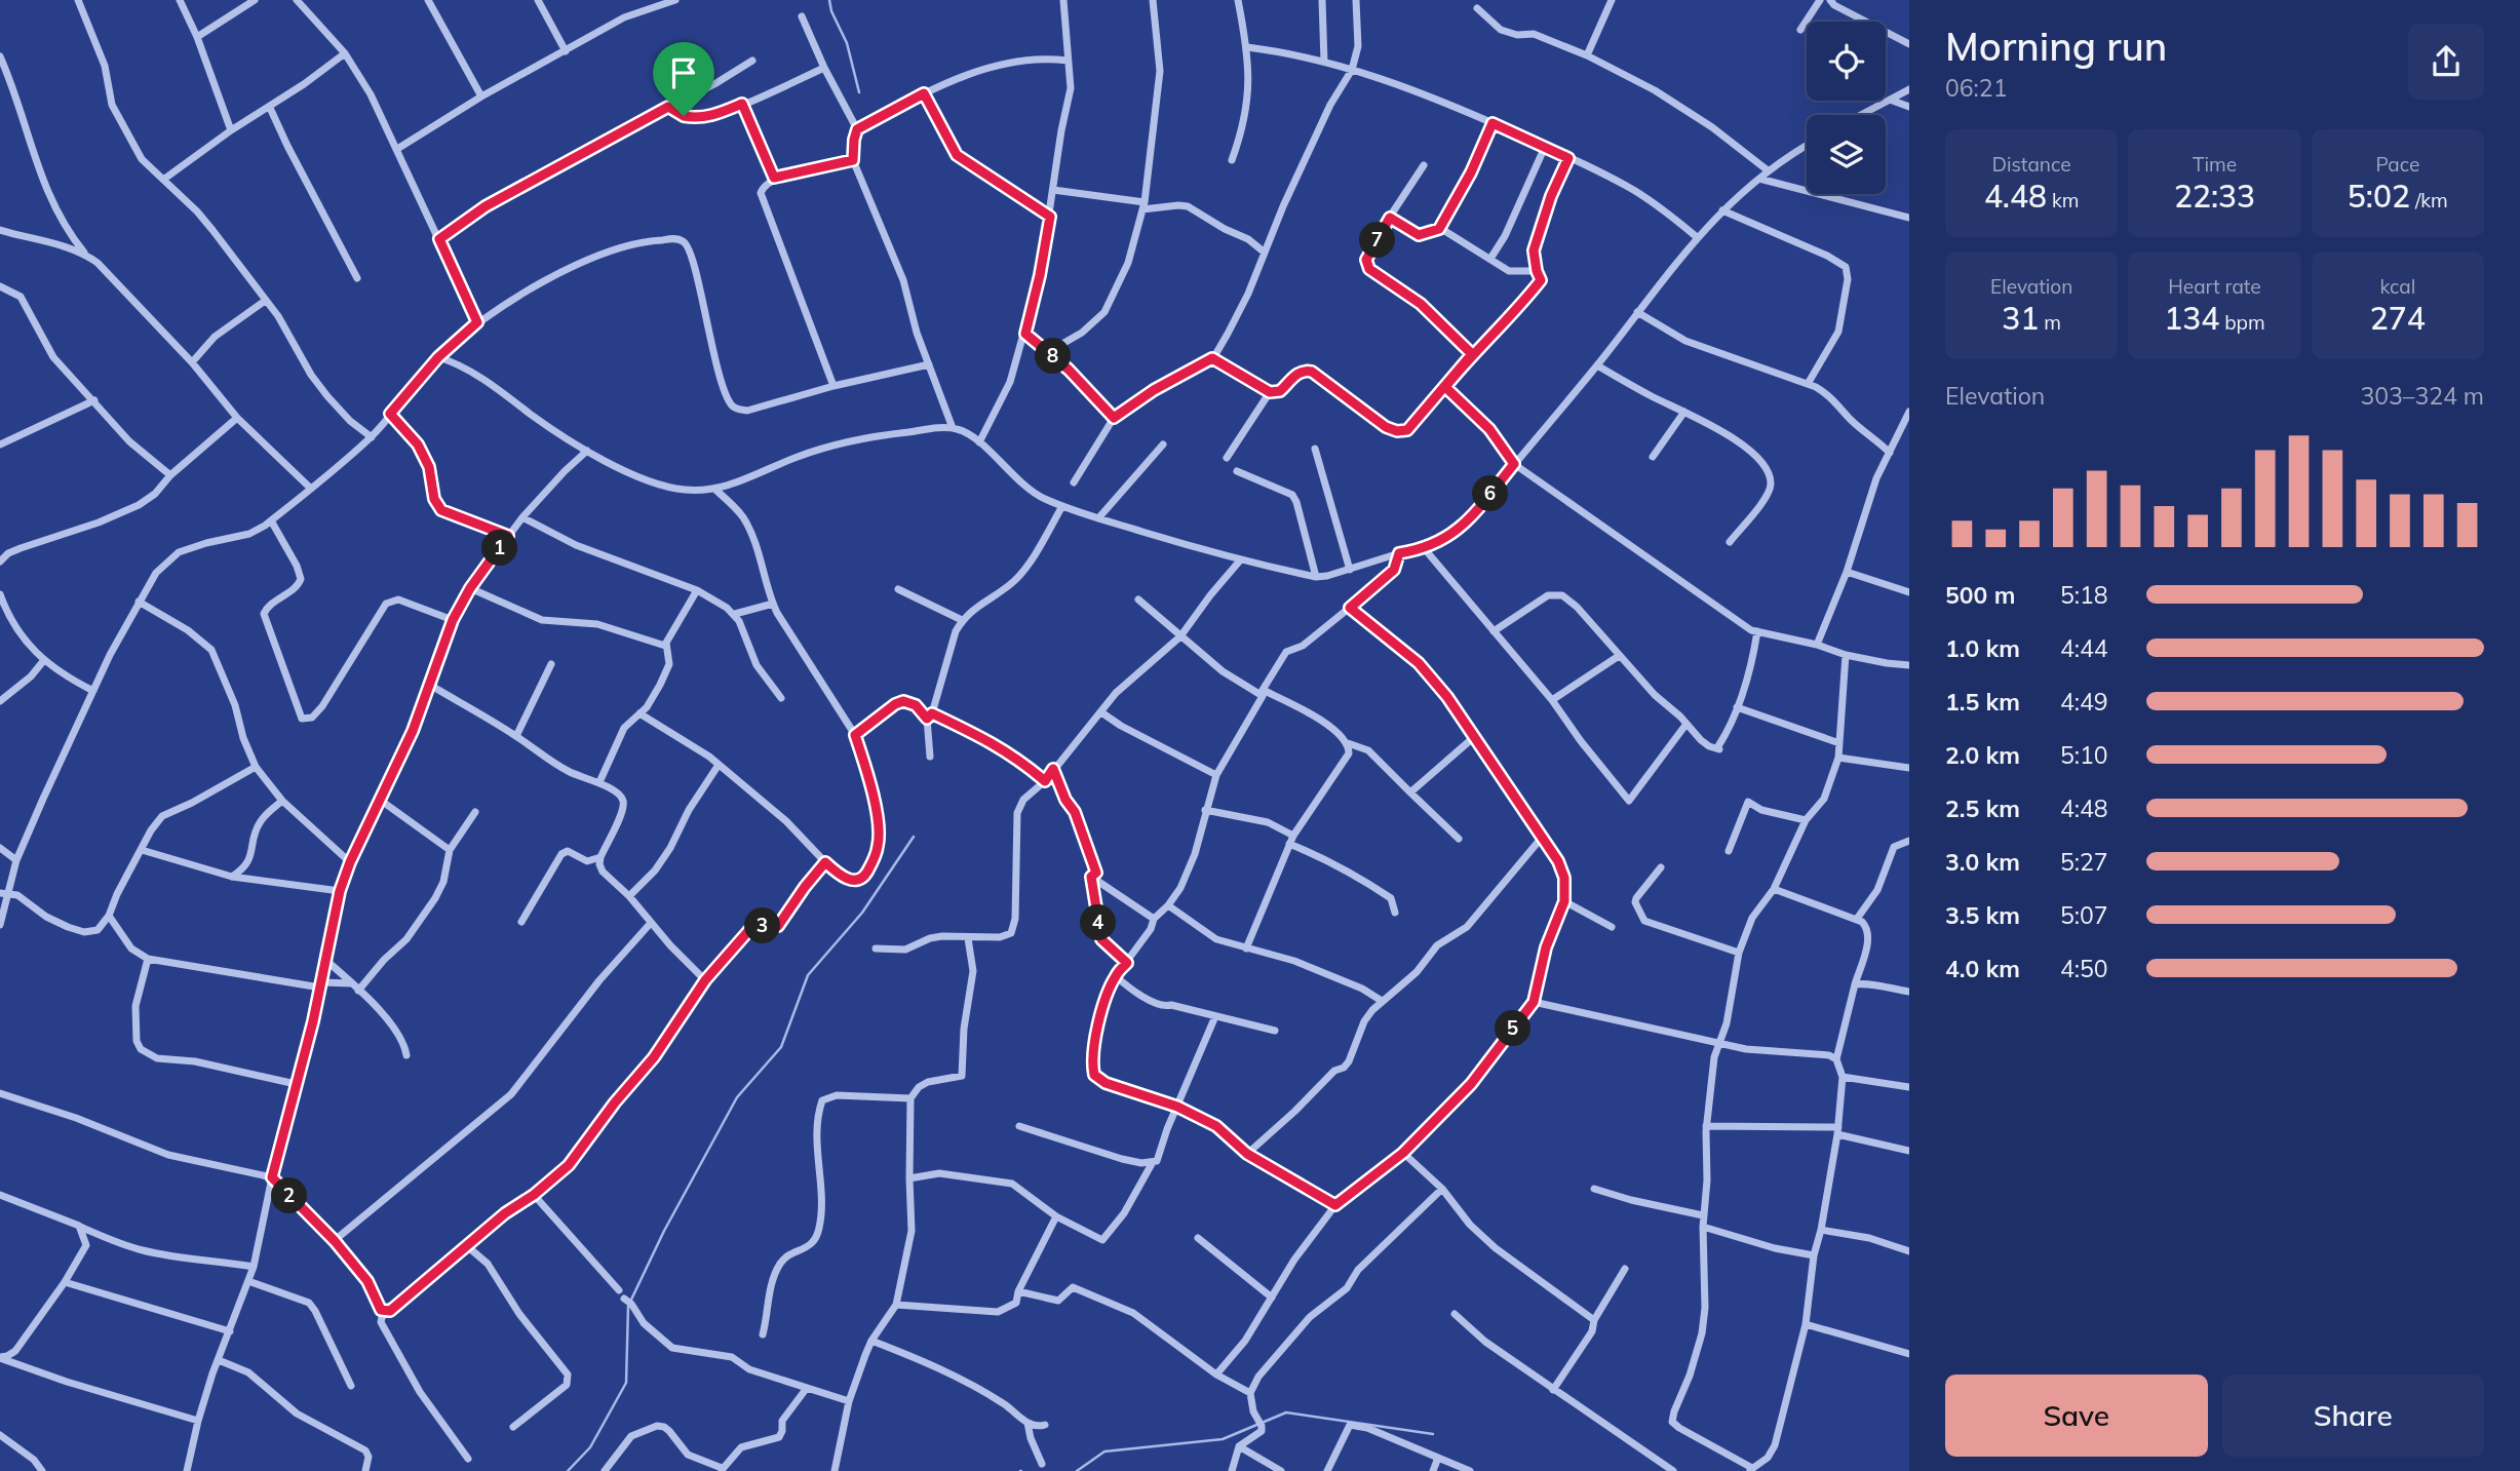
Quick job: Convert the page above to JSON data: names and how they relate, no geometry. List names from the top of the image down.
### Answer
{
  "page": {
    "heading": ["Morning run", "06:21"],
    "stats": [
      ["Distance", "4.48 km"],
      ["Time", "22:33"],
      ["Pace", "5:02 /km"],
      ["Elevation", "31 m"],
      ["Heart rate", "134 bpm"],
      ["kcal", "274"]
    ],
    "pins": [
      "7",
      "8",
      "6",
      "1",
      "4",
      "3",
      "5",
      "2"
    ],
    "chart": ["Elevation", "303–324 m"],
    "list": [
      {
        "name": "500 m",
        "note": "5:18"
      },
      {
        "name": "1.0 km",
        "note": "4:44"
      },
      {
        "name": "1.5 km",
        "note": "4:49"
      },
      {
        "name": "2.0 km",
        "note": "5:10"
      },
      {
        "name": "2.5 km",
        "note": "4:48"
      },
      {
        "name": "3.0 km",
        "note": "5:27"
      },
      {
        "name": "3.5 km",
        "note": "5:07"
      },
      {
        "name": "4.0 km",
        "note": "4:50"
      }
    ],
    "buttons": ["Save", "Share"]
  }
}
